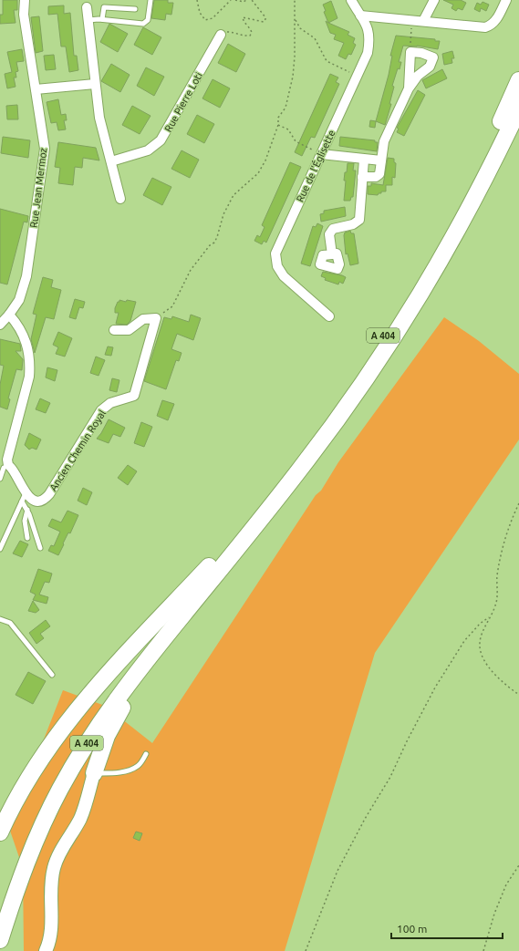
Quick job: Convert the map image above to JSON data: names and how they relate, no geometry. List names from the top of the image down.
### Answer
{
  "streets": {
    "highway": ["A 404"],
    "street": [
      "Rue Pierre Loti",
      "Rue de l'Églisette",
      "Rue Jean Mermoz",
      "Ancien Chemin Royal"
    ]
  },
  "scale_bar": "100 m"
}
